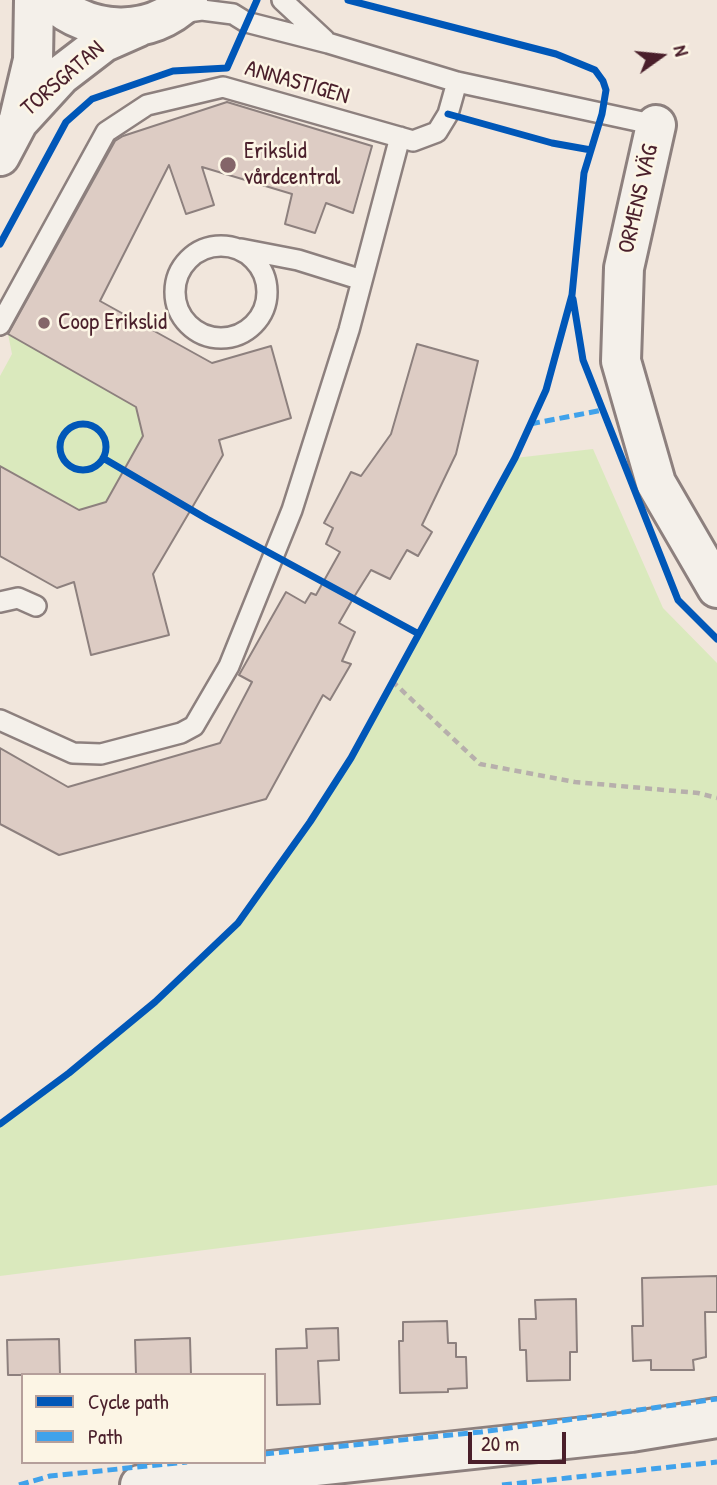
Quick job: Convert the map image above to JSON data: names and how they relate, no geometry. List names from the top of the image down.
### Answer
{
  "streets": {
    "street": ["TORSGATAN", "ORMENS VÄG"],
    "lane": ["ANNASTIGEN"]
  },
  "crossings": [
    ["TORSGATAN", "ORMENS VÄG"],
    ["ANNASTIGEN", "ORMENS VÄG"]
  ],
  "places": ["Erikslid vårdcentral", "Coop Erikslid"],
  "legend": ["Cycle path", "Path"],
  "scale_bar": "20 m",
  "north": "right"
}
